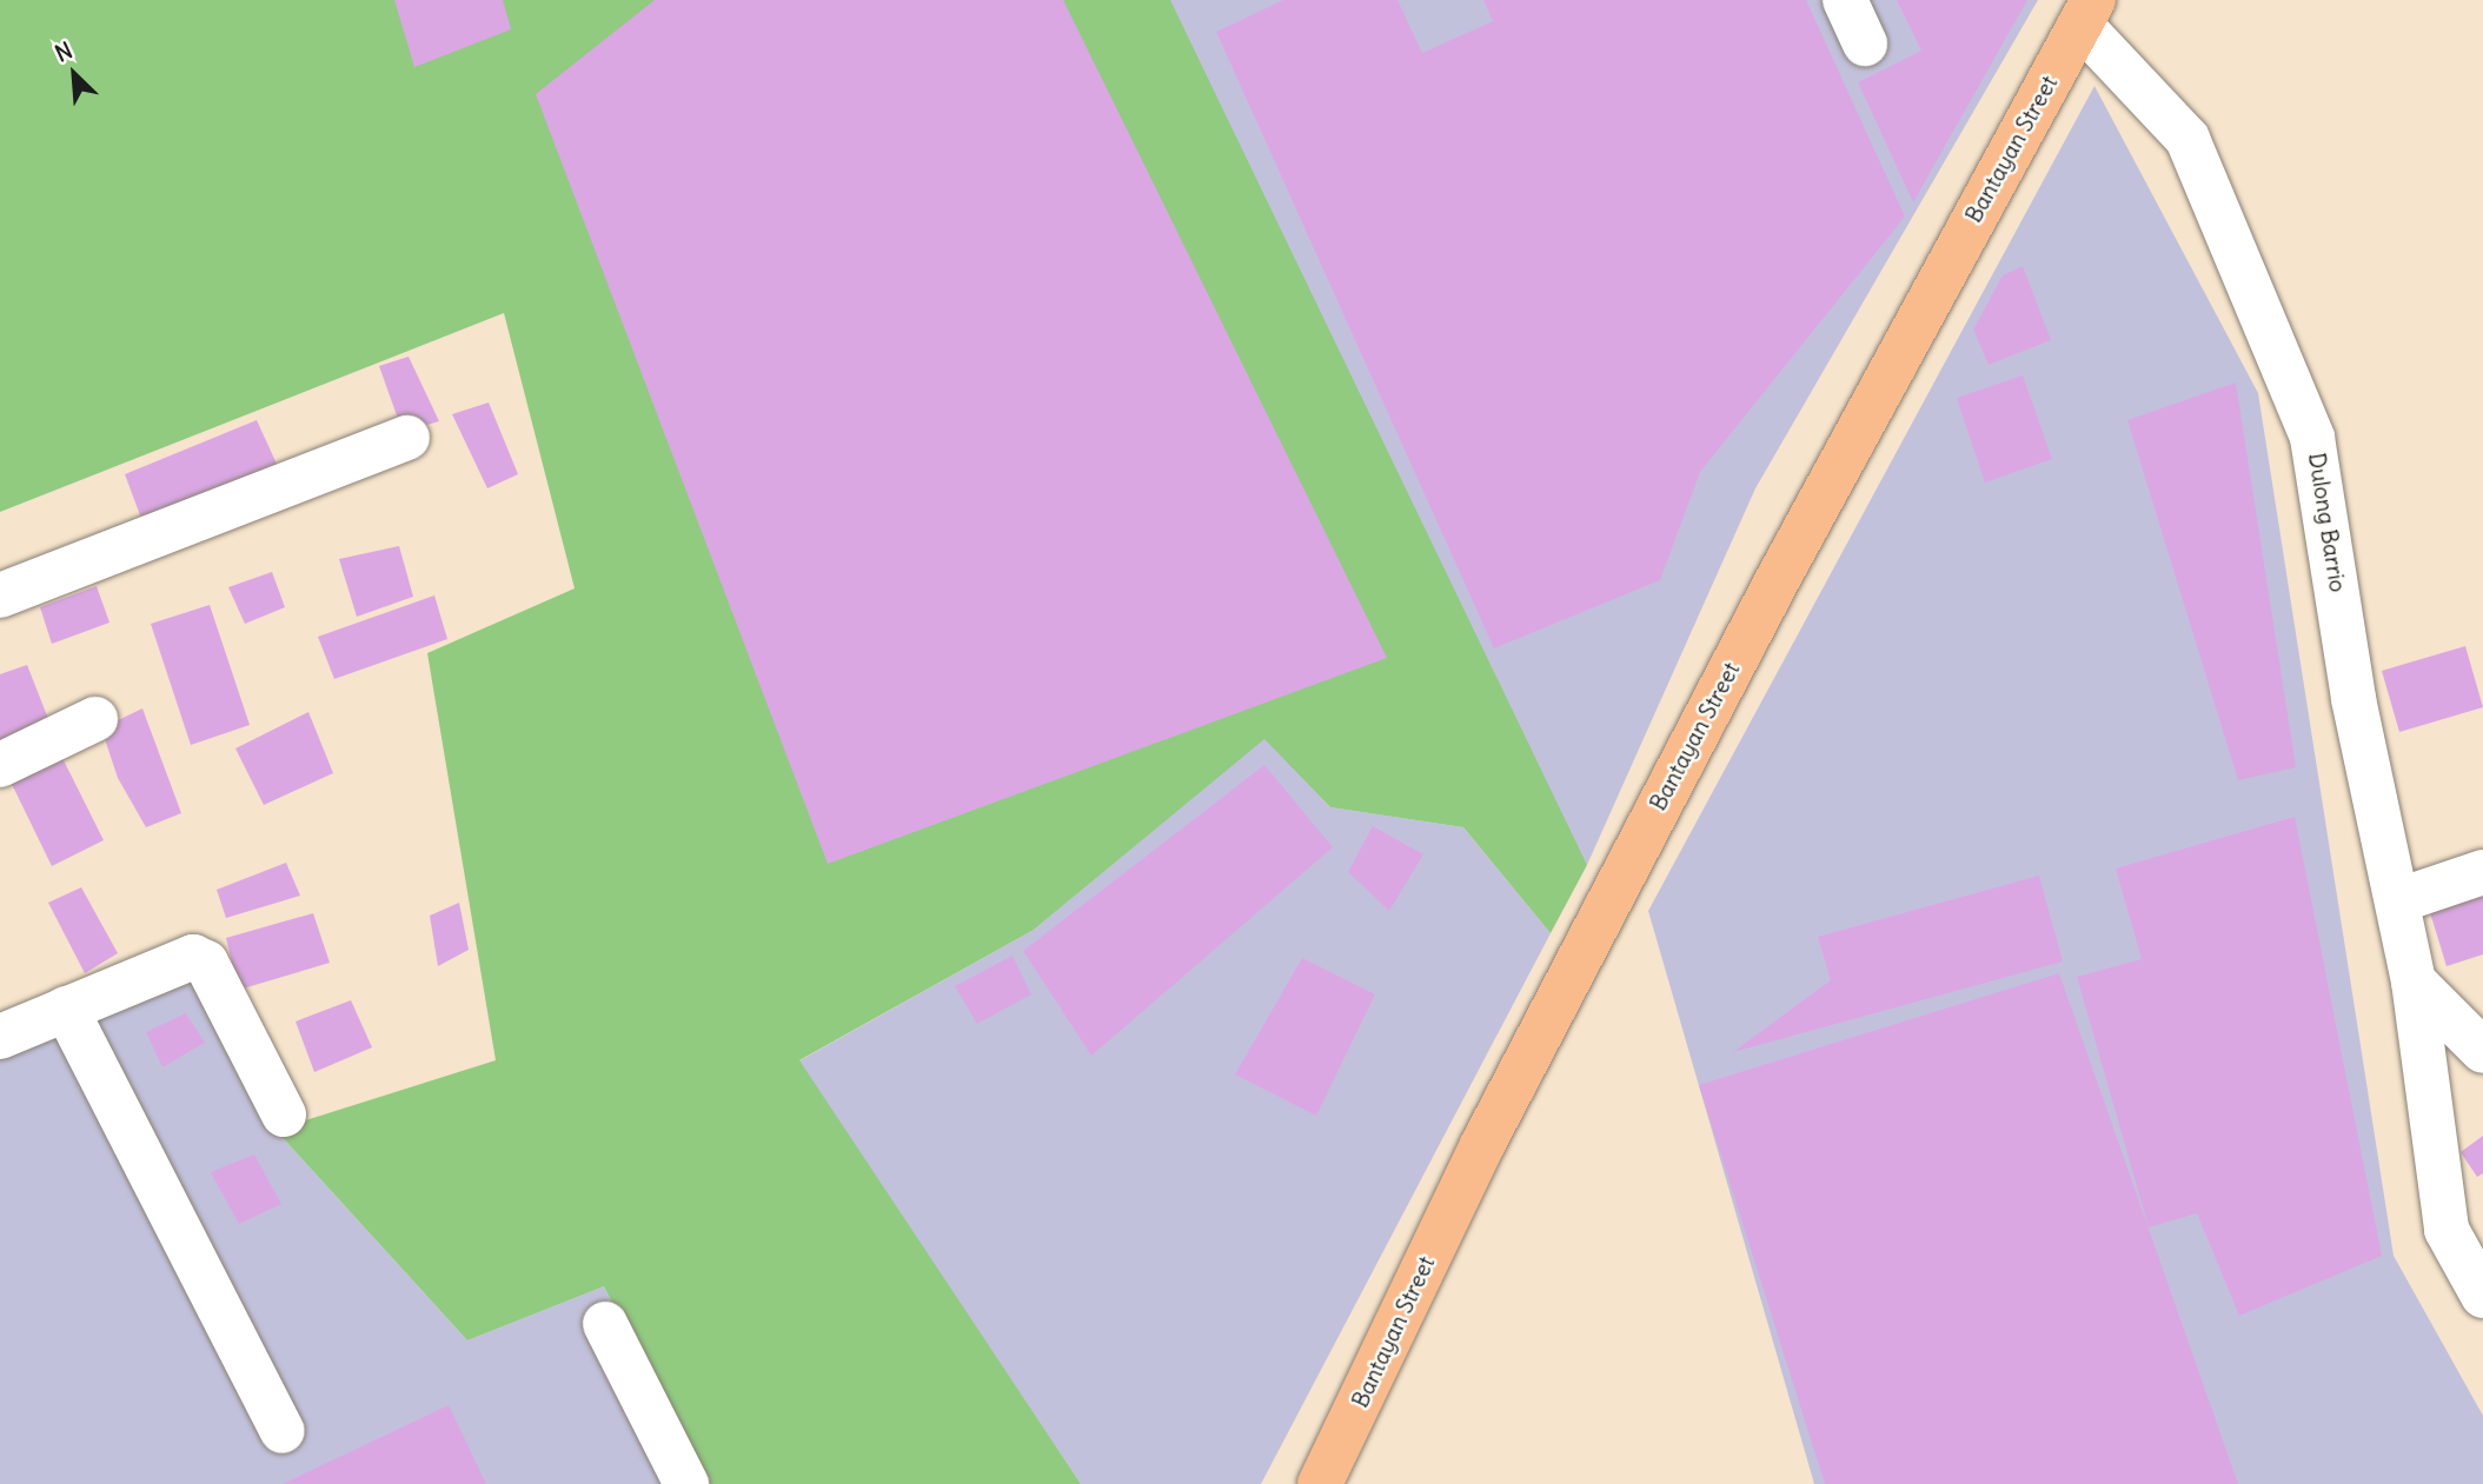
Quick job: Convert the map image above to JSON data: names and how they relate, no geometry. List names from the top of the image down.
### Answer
{
  "streets": {
    "main road": ["Bantayan Street"],
    "street": ["Dulong Barrio"]
  },
  "crossings": [
    ["Bantayan Street", "Dulong Barrio"]
  ],
  "north": "top left"
}
